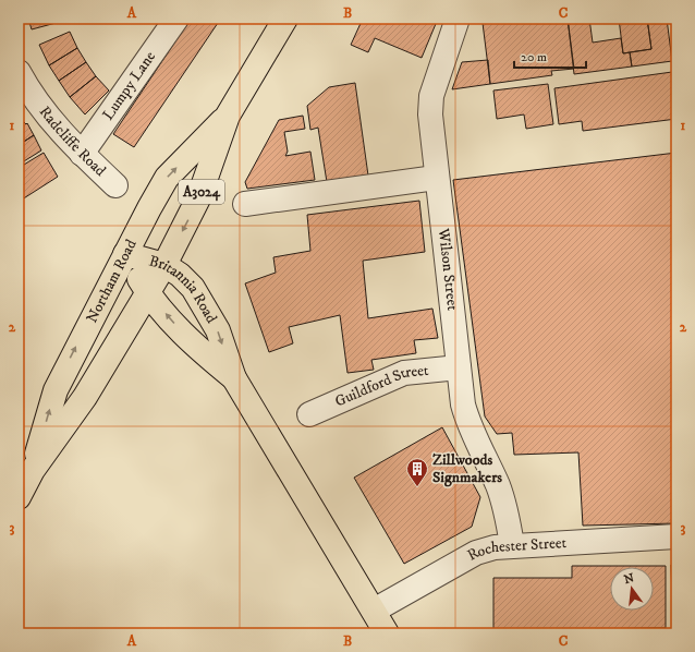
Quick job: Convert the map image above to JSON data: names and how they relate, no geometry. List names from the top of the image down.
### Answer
{
  "streets": {
    "main road": ["A3024", "Northam Road", "Britannia Road"],
    "street": [
      "Lumpy Lane",
      "Radcliffe Road",
      "Wilson Street",
      "Guildford Street",
      "Rochester Street"
    ]
  },
  "crossings": [
    ["Lumpy Lane", "Radcliffe Road"],
    ["Wilson Street", "Guildford Street"],
    ["Wilson Street", "Rochester Street"],
    ["Northam Road", "Britannia Road"],
    ["Britannia Road", "Rochester Street"]
  ],
  "places": {
    "building": ["Zillwoods Signmakers"]
  },
  "scale_bar": "20 m",
  "north": "top",
  "grid": {
    "columns": ["A", "B", "C"],
    "rows": ["1", "2", "3"]
  }
}
